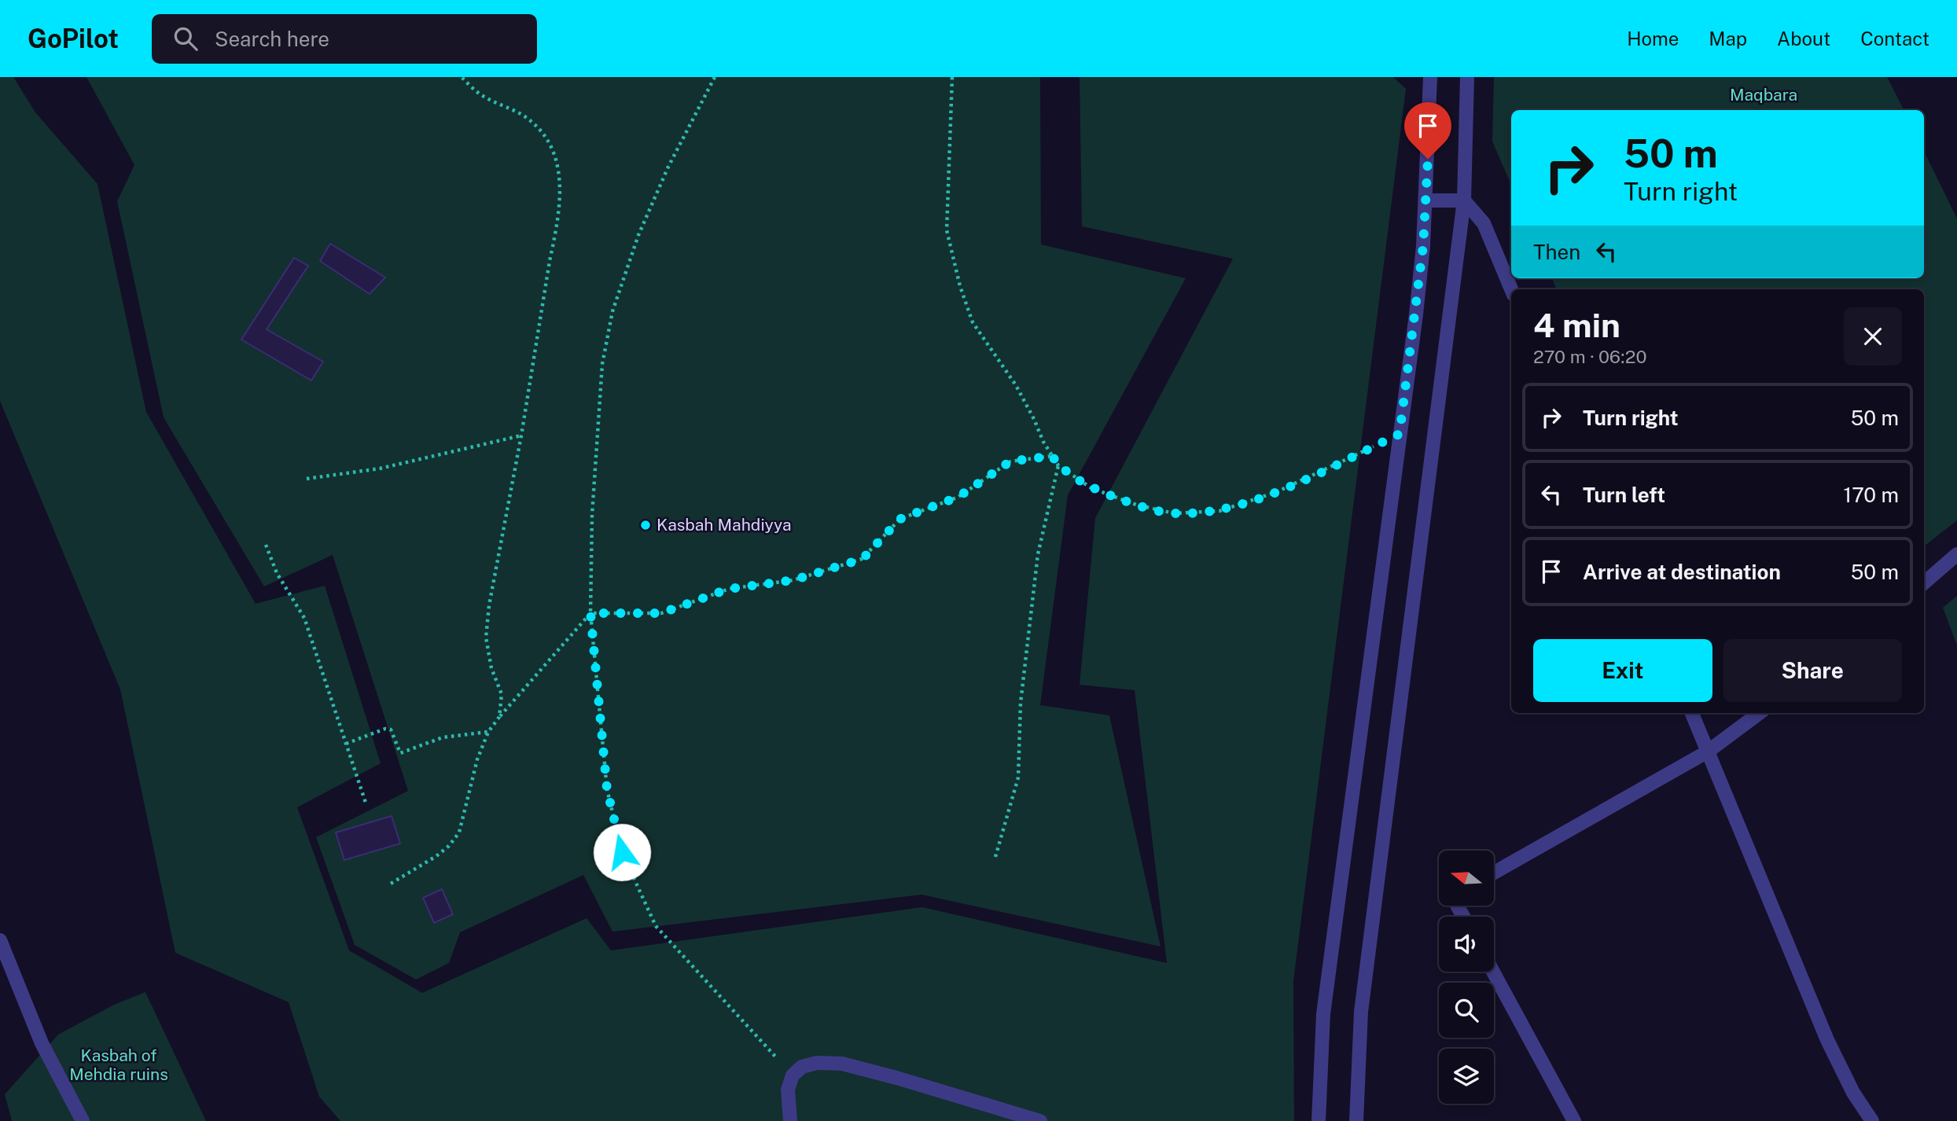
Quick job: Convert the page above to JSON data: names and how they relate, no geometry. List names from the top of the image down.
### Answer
{
  "parks": ["Maqbara", "Kasbah of Mehdia ruins"],
  "places": ["Kasbah Mahdiyya"],
  "north": "left",
  "page": {
    "header": "GoPilot",
    "search": "Search here",
    "nav": [
      "Home",
      "Map",
      "About",
      "Contact"
    ],
    "turn": ["50 m", "Turn right"],
    "then": "Then",
    "heading": ["4 min", "270 m · 06:20"],
    "list": [
      {
        "name": "Turn right",
        "value": "50 m"
      },
      {
        "name": "Turn left",
        "value": "170 m"
      },
      {
        "name": "Arrive at destination",
        "value": "50 m"
      }
    ],
    "buttons": ["Exit", "Share"]
  }
}
